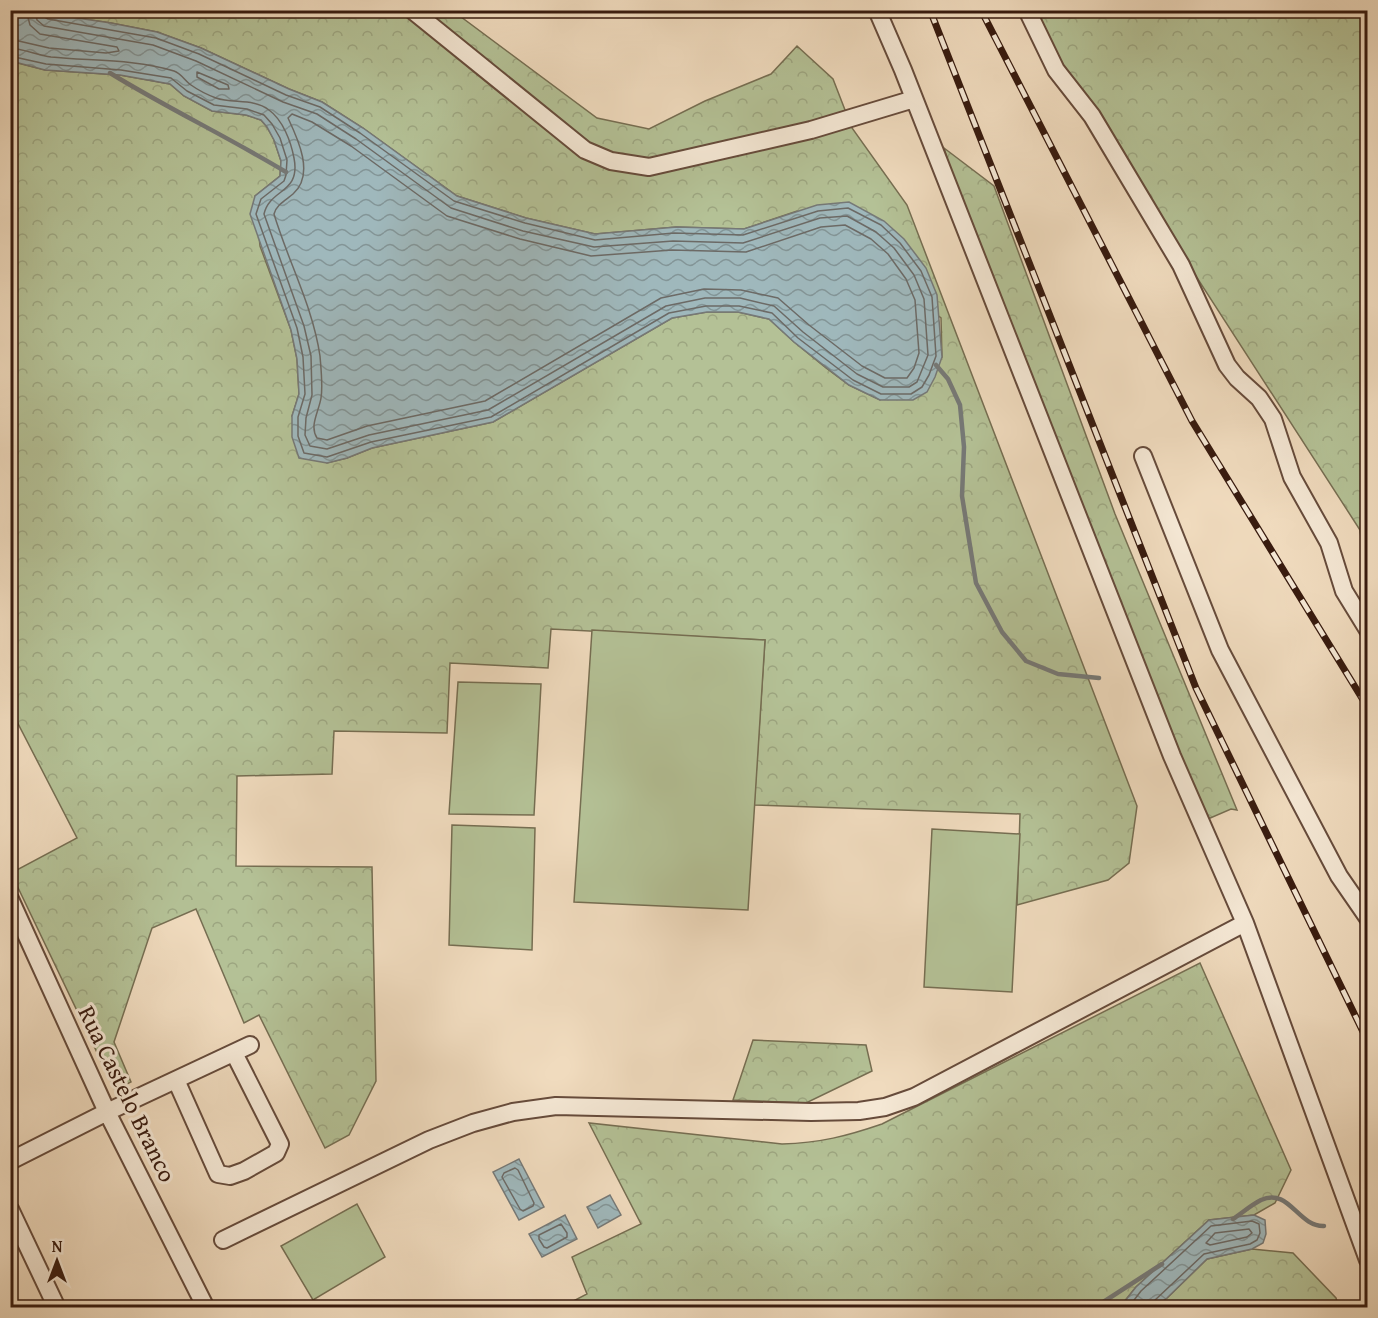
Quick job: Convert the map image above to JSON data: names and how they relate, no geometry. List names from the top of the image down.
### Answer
{
  "streets": {
    "street": ["Rua Castelo Branco"]
  },
  "north": "top"
}
